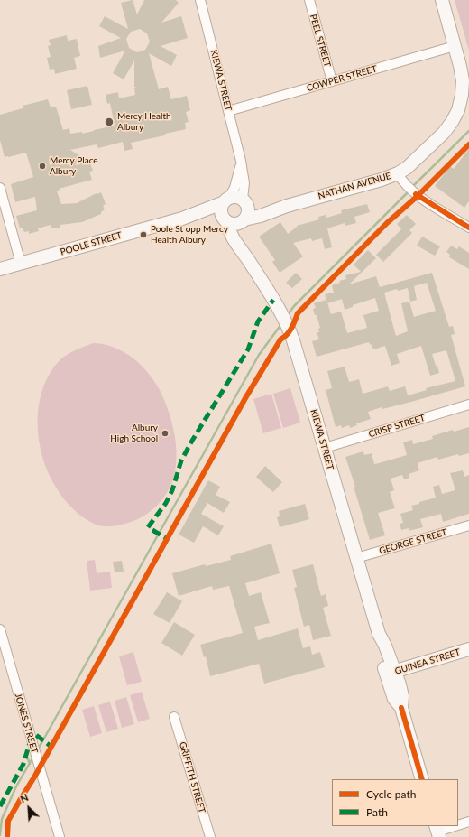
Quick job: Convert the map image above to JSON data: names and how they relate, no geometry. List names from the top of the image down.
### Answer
{
  "streets": {
    "street": [
      "PEEL STREET",
      "COWPER STREET",
      "KIEWA STREET",
      "NATHAN AVENUE",
      "POOLE STREET",
      "CRISP STREET",
      "GEORGE STREET",
      "GUINEA STREET",
      "JONES STREET",
      "GRIFFITH STREET"
    ]
  },
  "crossings": [
    ["PEEL STREET", "COWPER STREET"],
    ["COWPER STREET", "KIEWA STREET"],
    ["KIEWA STREET", "NATHAN AVENUE"],
    ["KIEWA STREET", "POOLE STREET"],
    ["KIEWA STREET", "CRISP STREET"],
    ["KIEWA STREET", "GEORGE STREET"],
    ["KIEWA STREET", "GUINEA STREET"],
    ["NATHAN AVENUE", "POOLE STREET"]
  ],
  "places": [
    "Mercy Health Albury",
    "Mercy Place Albury",
    "Poole St opp Mercy Health Albury",
    "Albury High School"
  ],
  "legend": ["Cycle path", "Path"],
  "north": "top left"
}
